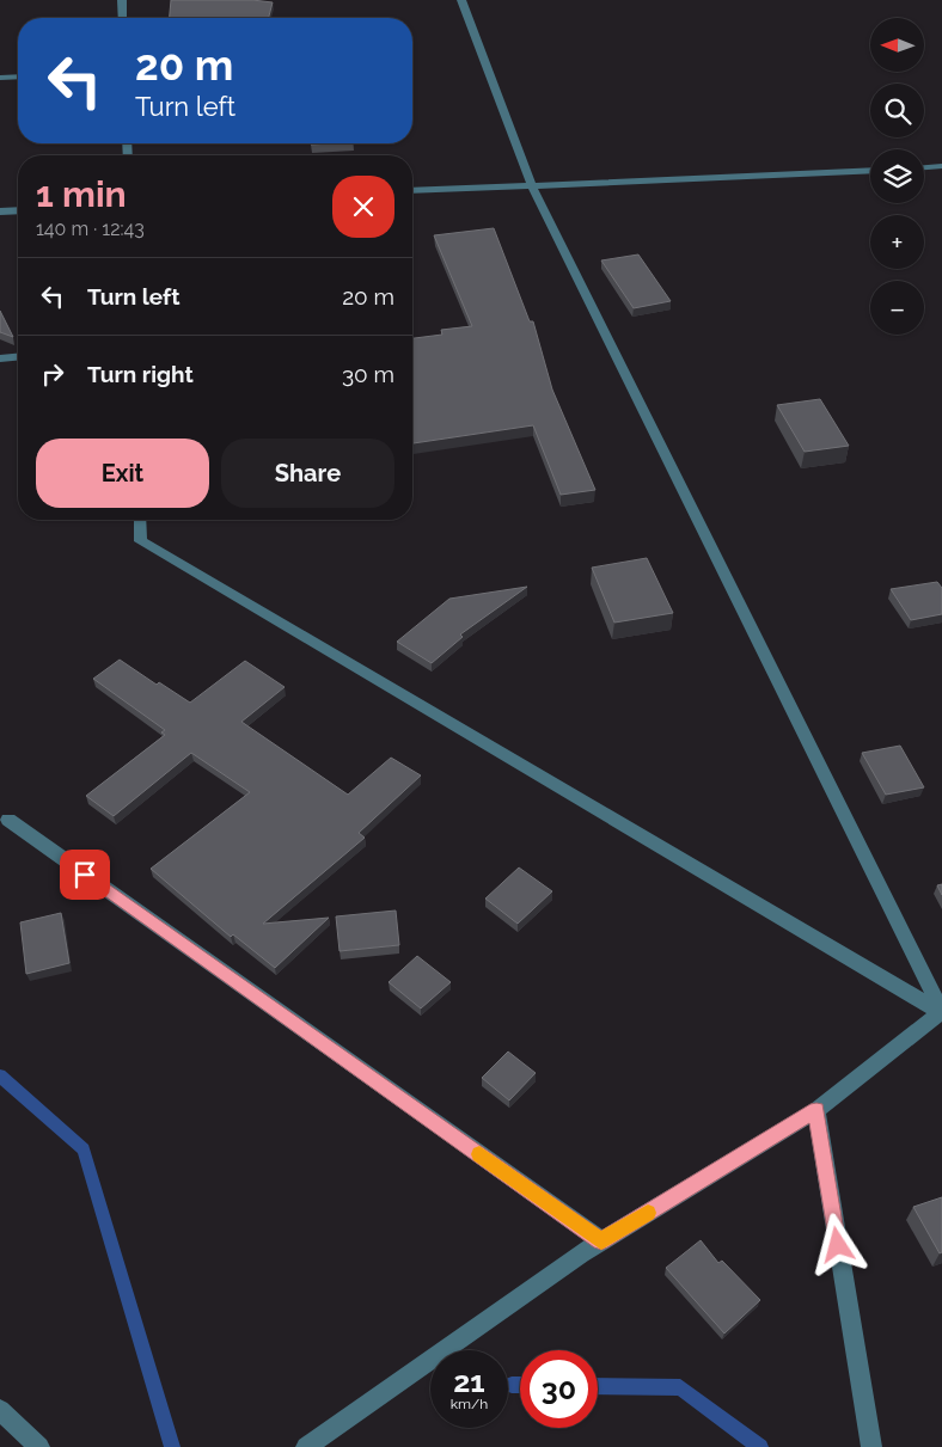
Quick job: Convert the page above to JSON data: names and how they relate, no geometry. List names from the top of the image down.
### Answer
{
  "north": "left",
  "page": {
    "map_buttons": ["+", "−"],
    "turn": ["20 m", "Turn left"],
    "heading": ["1 min", "140 m · 12:43"],
    "list": [
      {
        "name": "Turn left",
        "value": "20 m"
      },
      {
        "name": "Turn right",
        "value": "30 m"
      }
    ],
    "buttons": ["Exit", "Share"],
    "speed": "21 km/h",
    "limit": "30"
  }
}
